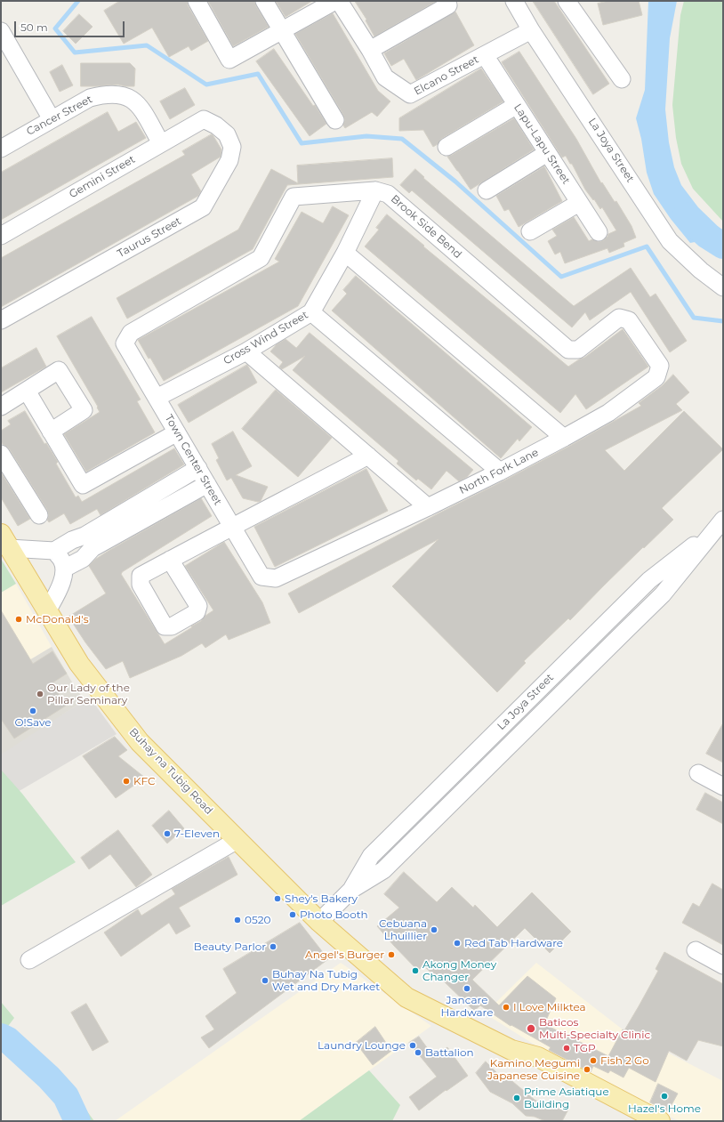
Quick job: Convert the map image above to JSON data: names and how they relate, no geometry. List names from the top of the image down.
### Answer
{
  "streets": {
    "main road": ["Buhay na Tubig Road"],
    "street": [
      "Elcano Street",
      "Cancer Street",
      "Lapu-Lapu Street",
      "La Joya Street",
      "Gemini Street",
      "Brook Side Bend",
      "Taurus Street",
      "Cross Wind Street",
      "Town Center Street",
      "North Fork Lane"
    ]
  },
  "crossings": [
    ["Elcano Street", "Lapu-Lapu Street"],
    ["Elcano Street", "La Joya Street"],
    ["Cancer Street", "Gemini Street"],
    ["La Joya Street", "Buhay na Tubig Road"],
    ["Gemini Street", "Taurus Street"],
    ["Brook Side Bend", "Cross Wind Street"],
    ["Brook Side Bend", "Town Center Street"],
    ["Brook Side Bend", "North Fork Lane"],
    ["Cross Wind Street", "Town Center Street"],
    ["Town Center Street", "North Fork Lane"]
  ],
  "places": [
    "McDonald's",
    "Our Lady of the Pillar Seminary",
    "O!Save",
    "KFC",
    "7-Eleven",
    "Shey's Bakery",
    "Photo Booth",
    "0520",
    "Cebuana Lhuillier",
    "Red Tab Hardware",
    "Beauty Parlor",
    "Angel's Burger",
    "Akong Money Changer",
    "Buhay Na Tubig Wet and Dry Market",
    "Jancare Hardware",
    "I Love Milktea",
    "Baticos Multi-Specialty Clinic",
    "Laundry Lounge",
    "TGP",
    "Battalion",
    "Fish 2 Go",
    "Kamino Megumi Japanese Cuisine",
    "Hazel's Home",
    "Prime Asiatique Building"
  ],
  "scale_bar": "50 m"
}
